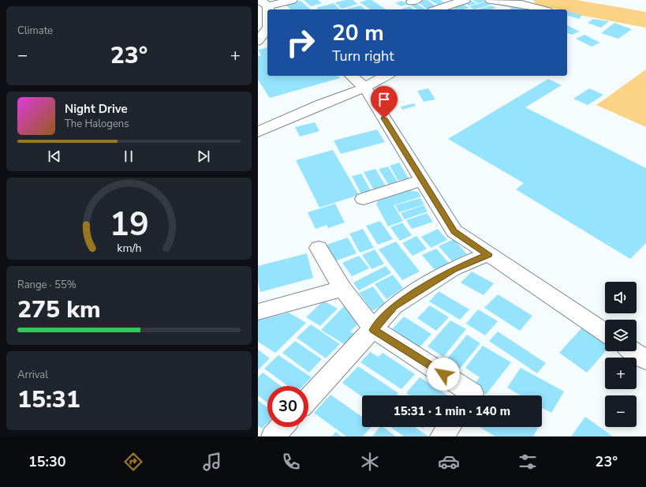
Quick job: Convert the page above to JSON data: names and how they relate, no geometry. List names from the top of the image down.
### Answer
{
  "page": {
    "tile": [
      "Climate",
      ["Range · 55%", "275 km"],
      ["Arrival", "15:31"]
    ],
    "turn": ["20 m", "Turn right"],
    "heat": ["−", "23°", "+"],
    "song": ["Night Drive", "The Halogens"],
    "map_buttons": ["+", "−"],
    "limit": "30",
    "trip": "15:31 · 1 min · 140 m",
    "tabs": ["15:30", "23°"],
    "gauge": ["19", "km/h"]
  }
}
